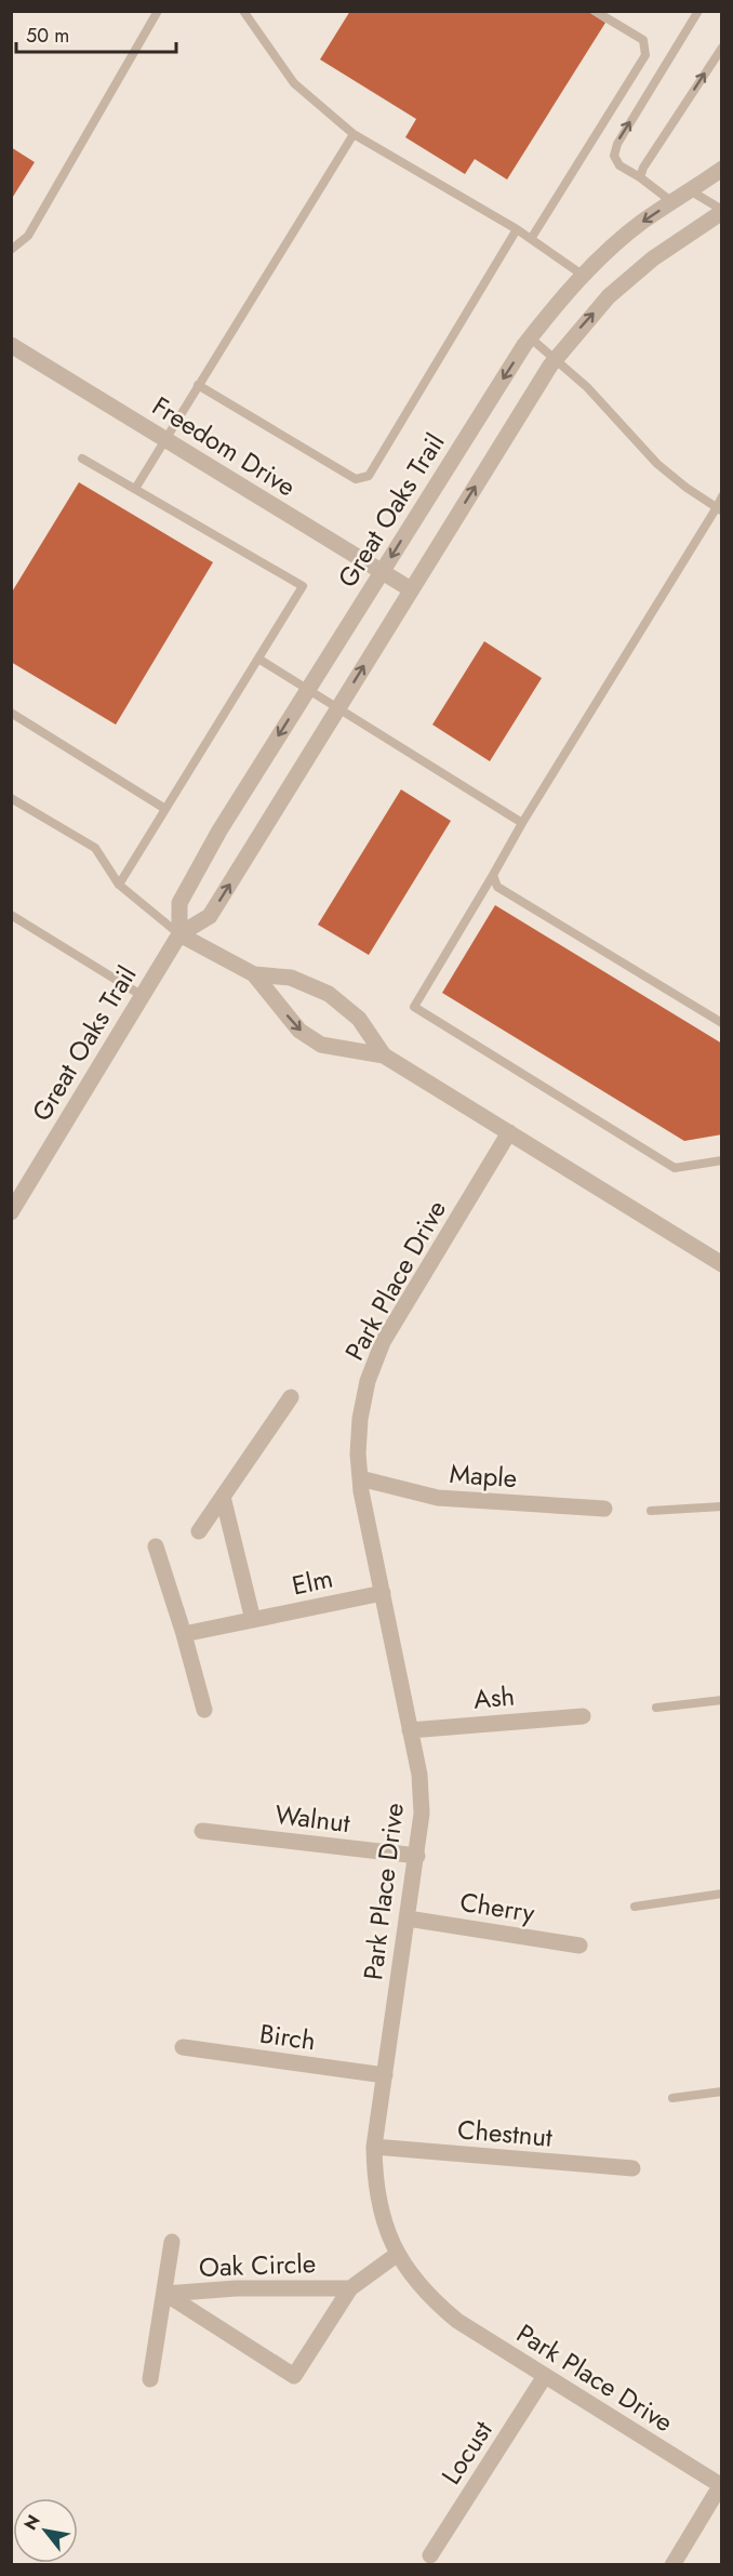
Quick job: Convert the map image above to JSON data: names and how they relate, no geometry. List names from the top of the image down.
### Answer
{
  "streets": {
    "street": [
      "Freedom Drive",
      "Great Oaks Trail",
      "Park Place Drive",
      "Maple",
      "Elm",
      "Ash",
      "Walnut",
      "Cherry",
      "Birch",
      "Chestnut",
      "Oak Circle",
      "Locust"
    ]
  },
  "crossings": [
    ["Freedom Drive", "Great Oaks Trail"],
    ["Park Place Drive", "Maple"],
    ["Park Place Drive", "Elm"],
    ["Park Place Drive", "Ash"],
    ["Park Place Drive", "Walnut"],
    ["Park Place Drive", "Cherry"],
    ["Park Place Drive", "Birch"],
    ["Park Place Drive", "Chestnut"],
    ["Park Place Drive", "Oak Circle"],
    ["Park Place Drive", "Locust"]
  ],
  "scale_bar": "50 m",
  "north": "top left"
}
